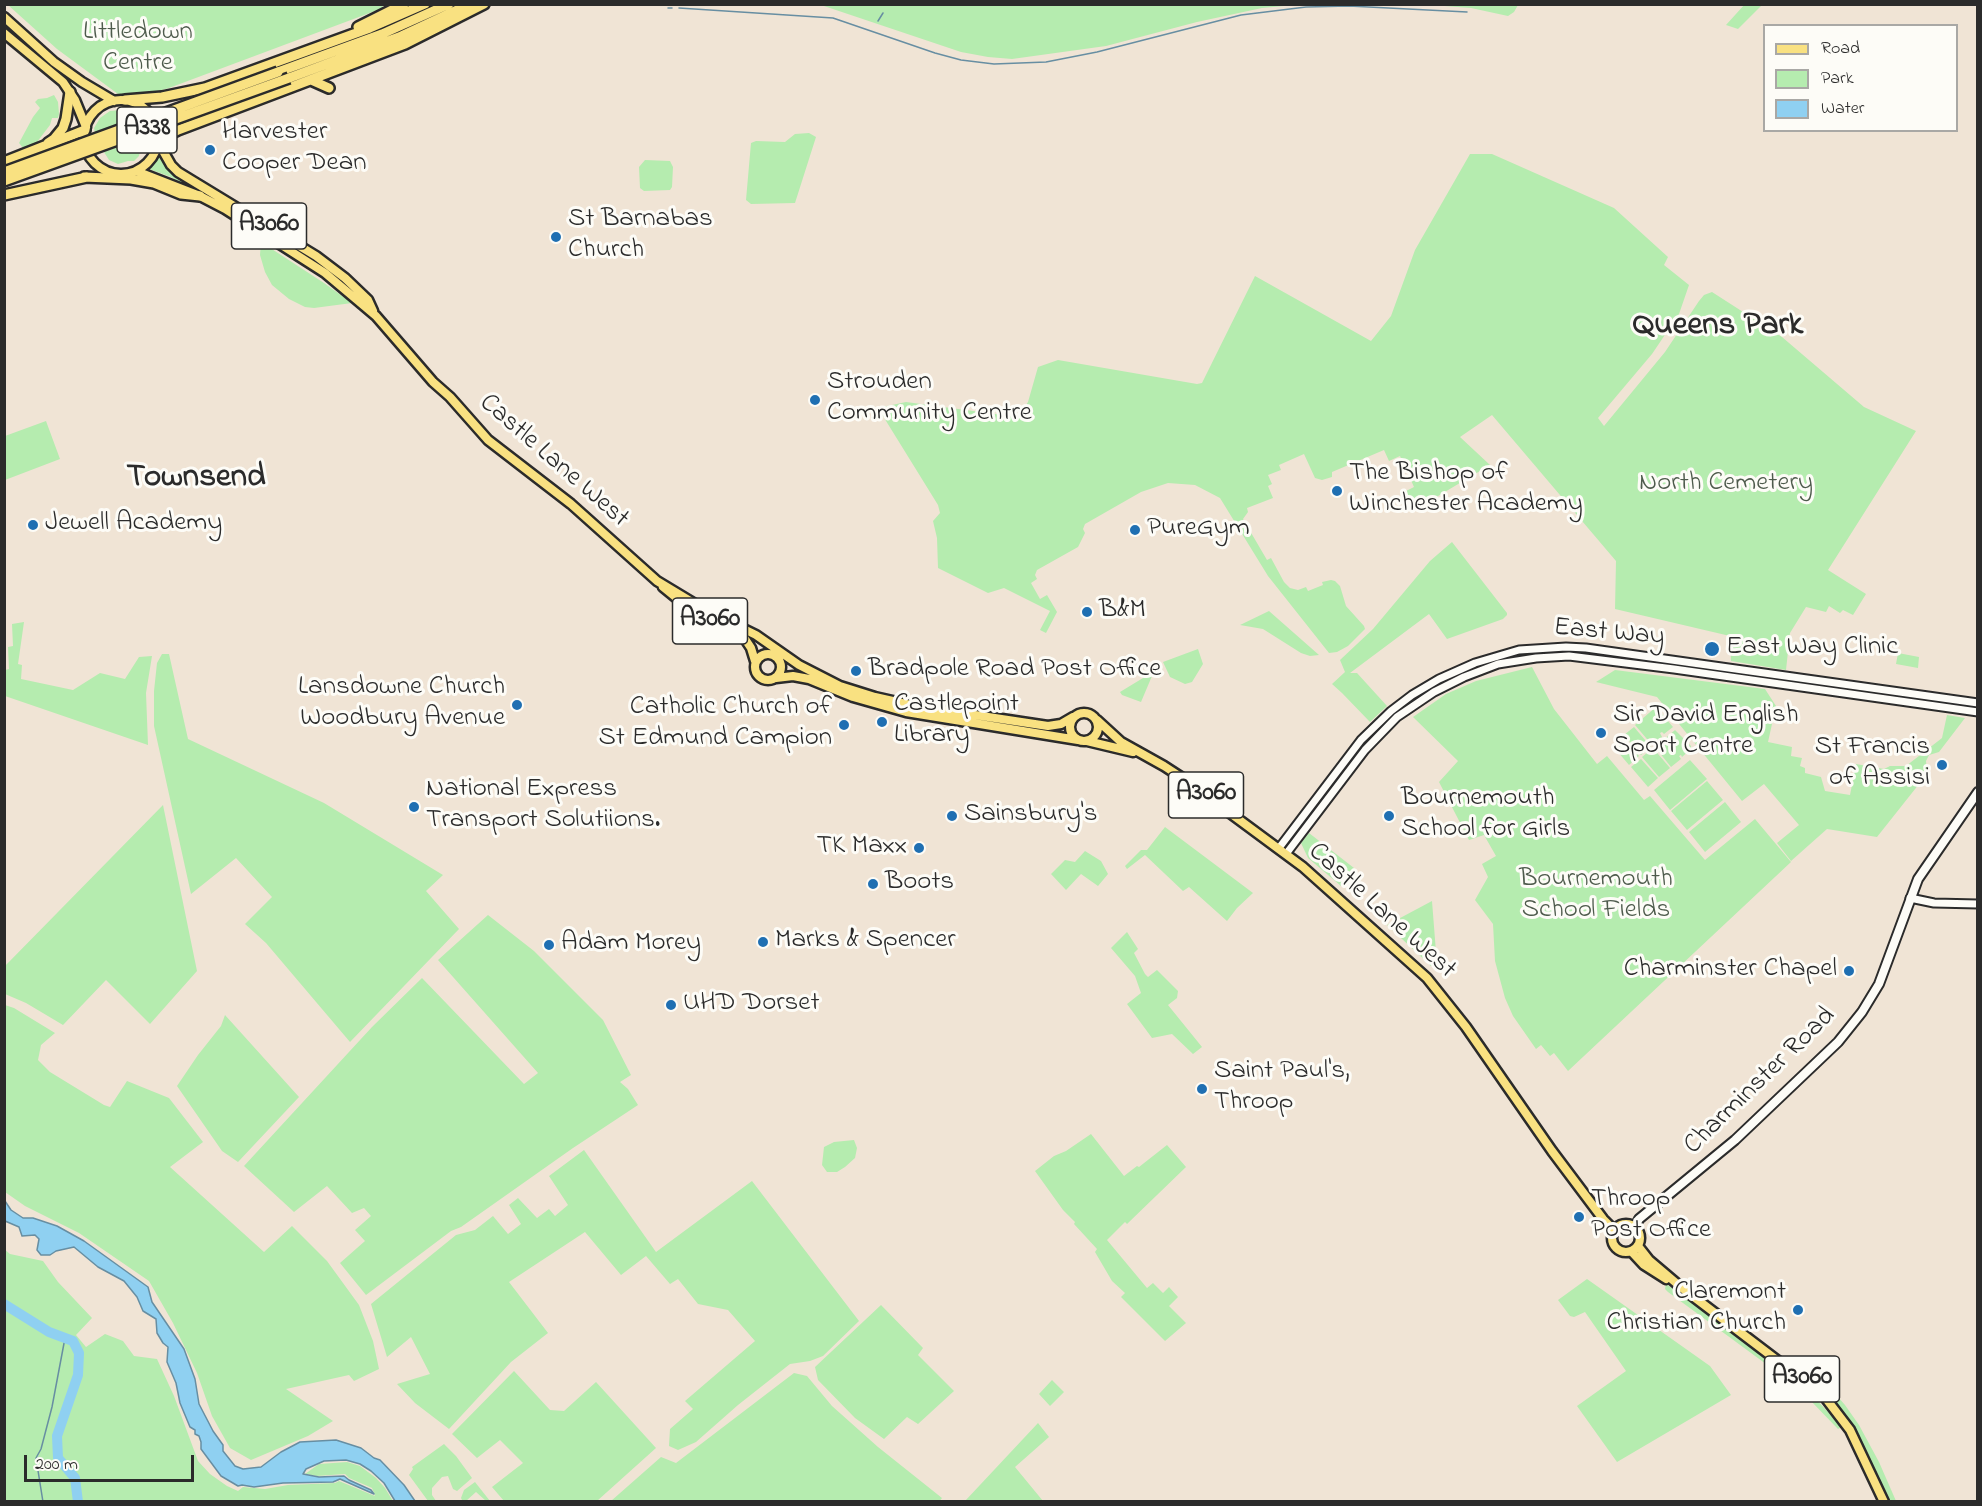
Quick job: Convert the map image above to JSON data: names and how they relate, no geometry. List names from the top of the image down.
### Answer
{
  "streets": {
    "highway": ["A338"],
    "main road": ["A3060", "Castle Lane West", "Charminster Road"],
    "street": ["East Way"]
  },
  "crossings": [
    ["A3060", "Castle Lane West"],
    ["A3060", "Charminster Road"],
    ["Castle Lane West", "East Way"],
    ["Castle Lane West", "Charminster Road"]
  ],
  "districts": ["Queens Park", "Townsend"],
  "parks": ["Littledown Centre", "North Cemetery", "Bournemouth School Fields"],
  "places": [
    "Harvester Cooper Dean",
    "St Barnabas Church",
    "Strouden Community Centre",
    "The Bishop of Winchester Academy",
    "Jewell Academy",
    "PureGym",
    "B&M",
    "East Way Clinic",
    "Bradpole Road Post Office",
    "Lansdowne Church Woodbury Avenue",
    "Castlepoint Library",
    "Catholic Church of St Edmund Campion",
    "Sir David English Sport Centre",
    "St Francis of Assisi",
    "National Express Transport Solutiions.",
    "Sainsbury's",
    "Bournemouth School for Girls",
    "TK Maxx",
    "Boots",
    "Marks & Spencer",
    "Adam Morey",
    "Charminster Chapel",
    "UHD Dorset",
    "Saint Paul's, Throop",
    "Throop Post Office",
    "Claremont Christian Church"
  ],
  "legend": ["Road", "Park", "Water"],
  "scale_bar": "200 m"
}
